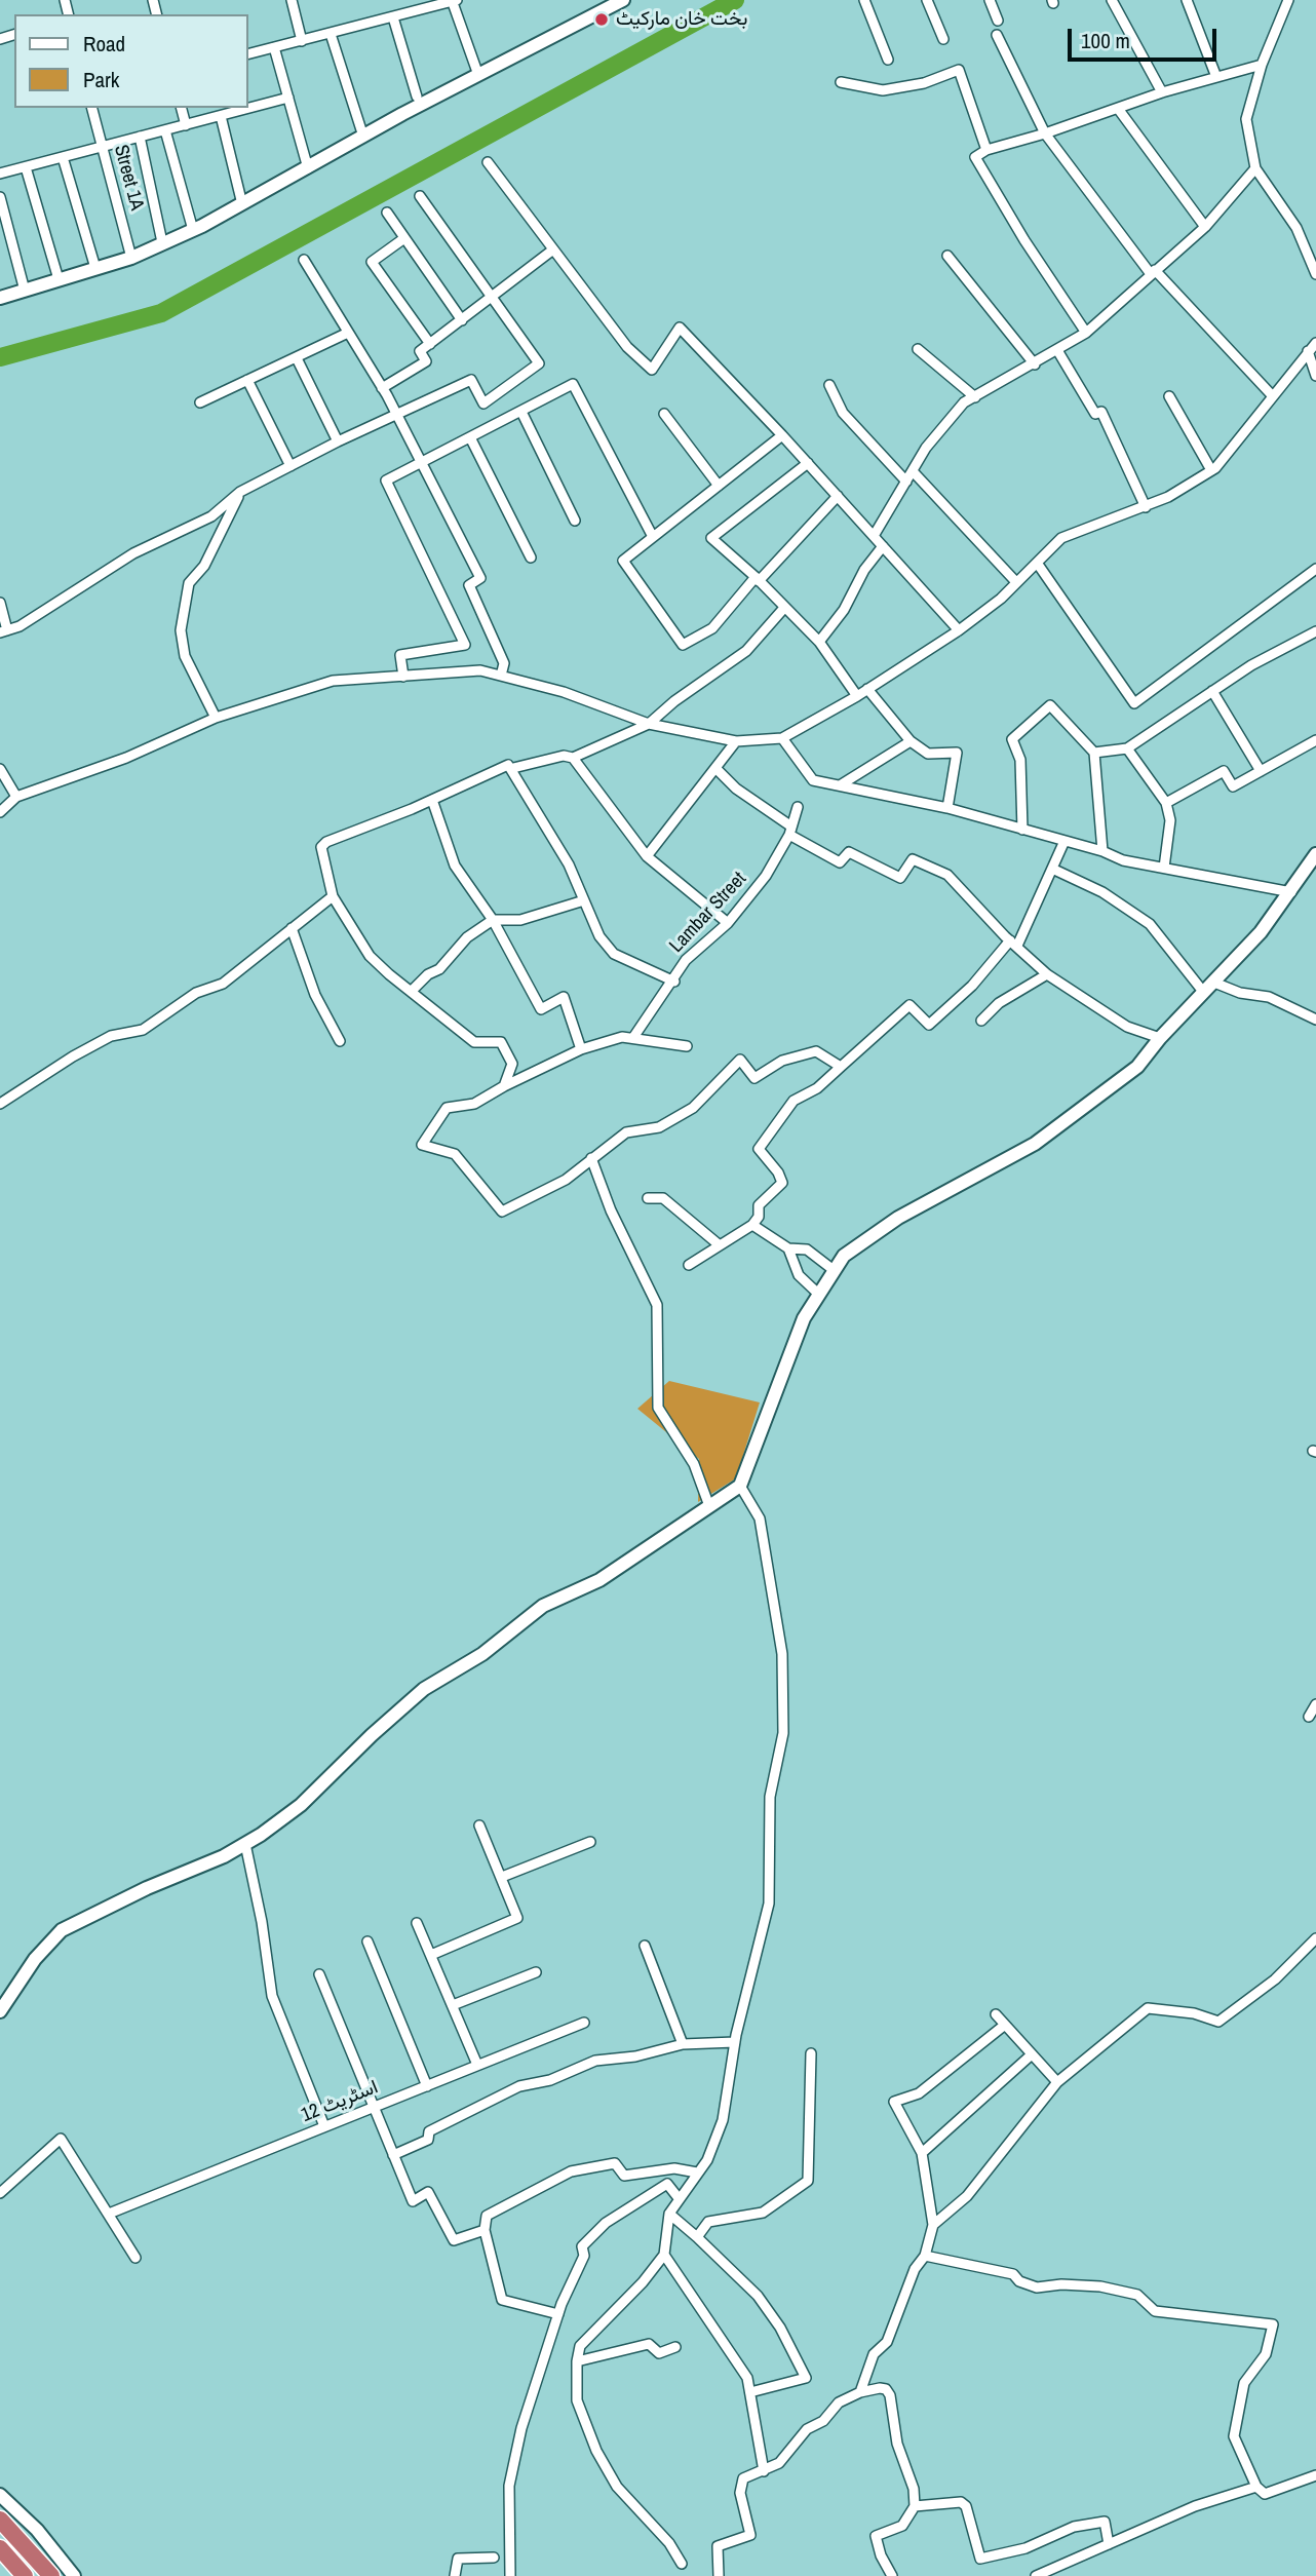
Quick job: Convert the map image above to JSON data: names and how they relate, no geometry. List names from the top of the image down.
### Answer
{
  "streets": {
    "street": ["Street 1A", "Lambar Street", "اسٹریٹ 12"]
  },
  "places": ["بخت خان مارکیٹ"],
  "legend": ["Road", "Park"],
  "scale_bar": "100 m"
}
